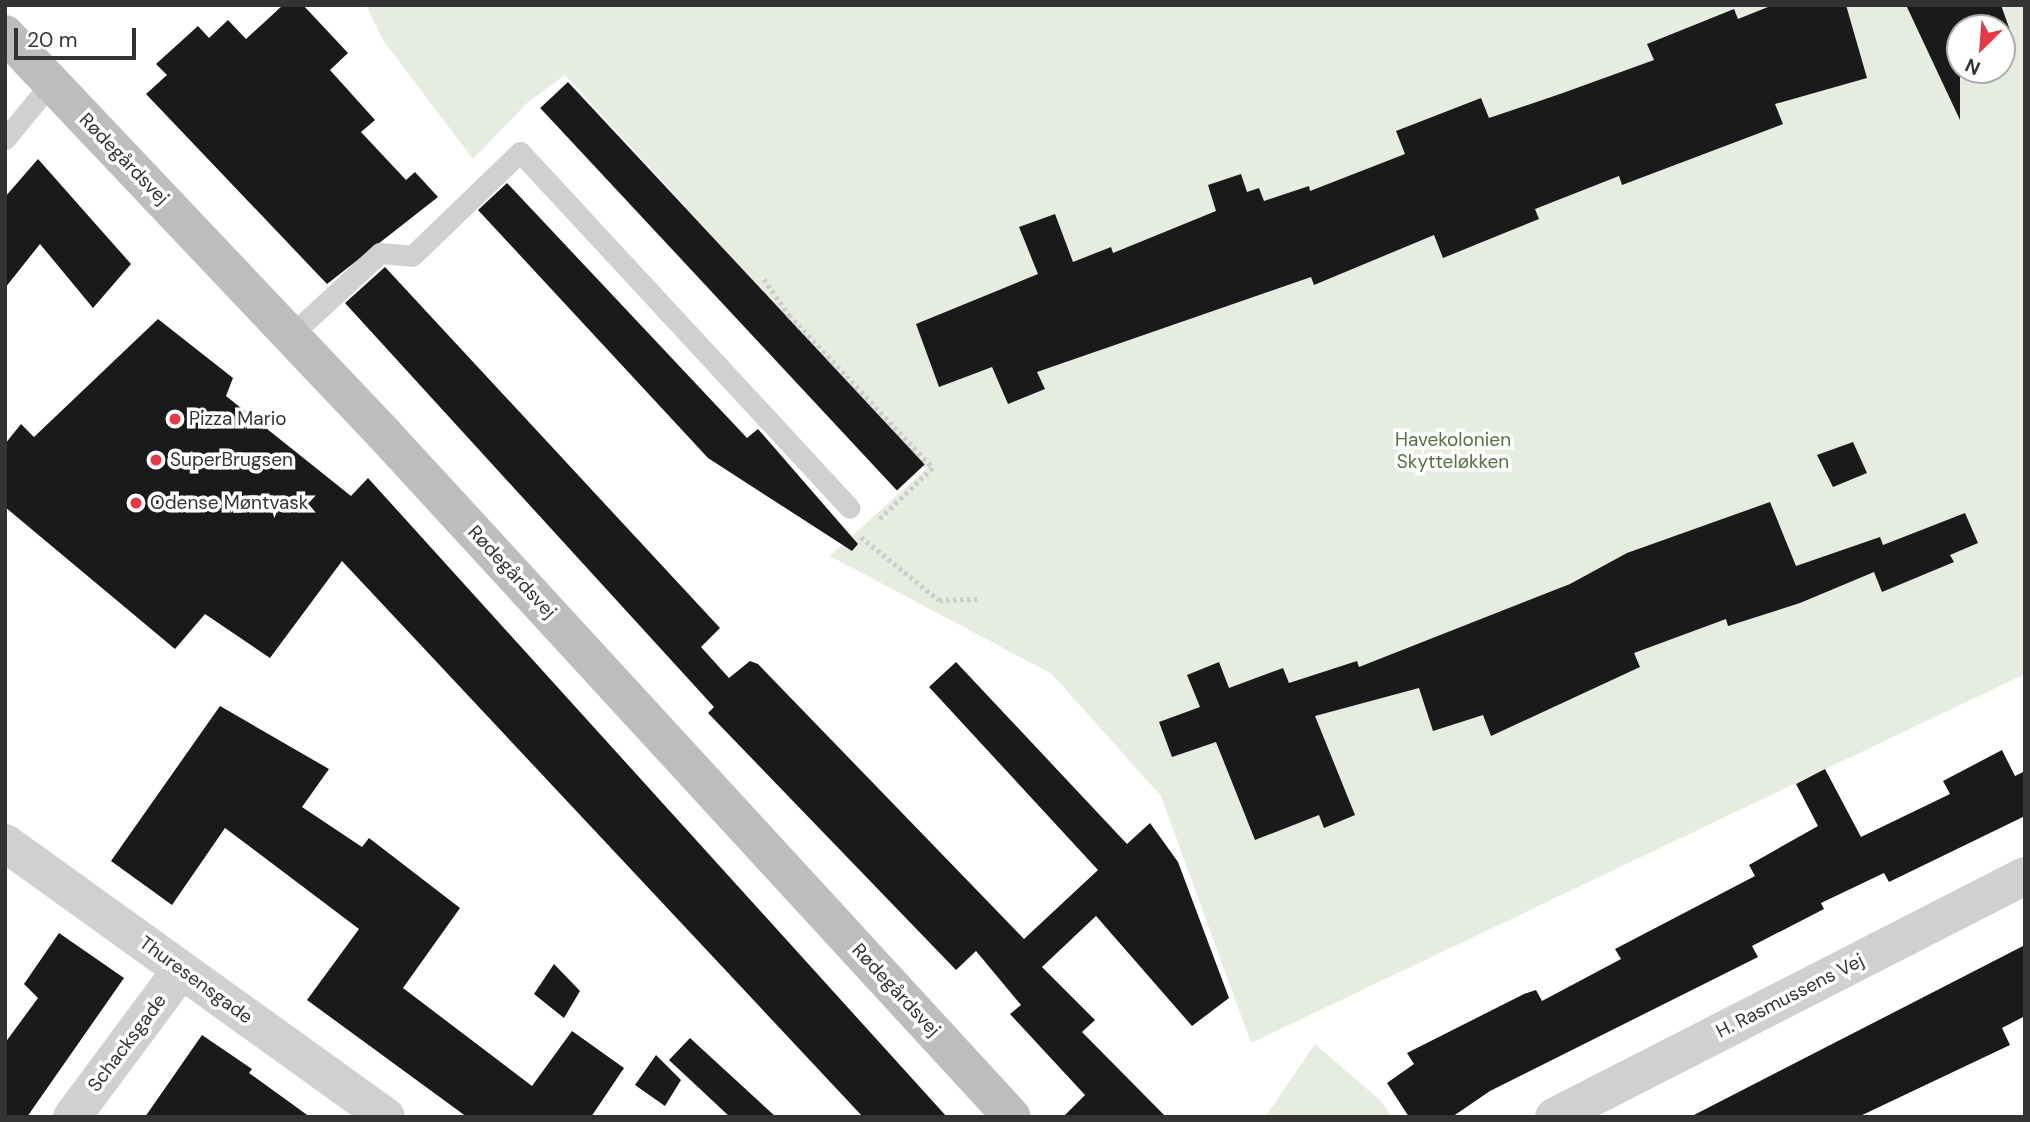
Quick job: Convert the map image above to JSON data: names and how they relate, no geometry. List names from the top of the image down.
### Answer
{
  "streets": {
    "street": [
      "Rødegårdsvej",
      "Thuresensgade",
      "H. Rasmussens Vej",
      "Schacksgade"
    ]
  },
  "crossings": [
    ["Thuresensgade", "Schacksgade"]
  ],
  "parks": ["Havekolonien Skytteløkken"],
  "places": ["Pizza Mario", "SuperBrugsen", "Odense Møntvask"],
  "scale_bar": "20 m",
  "north": "bottom left"
}
